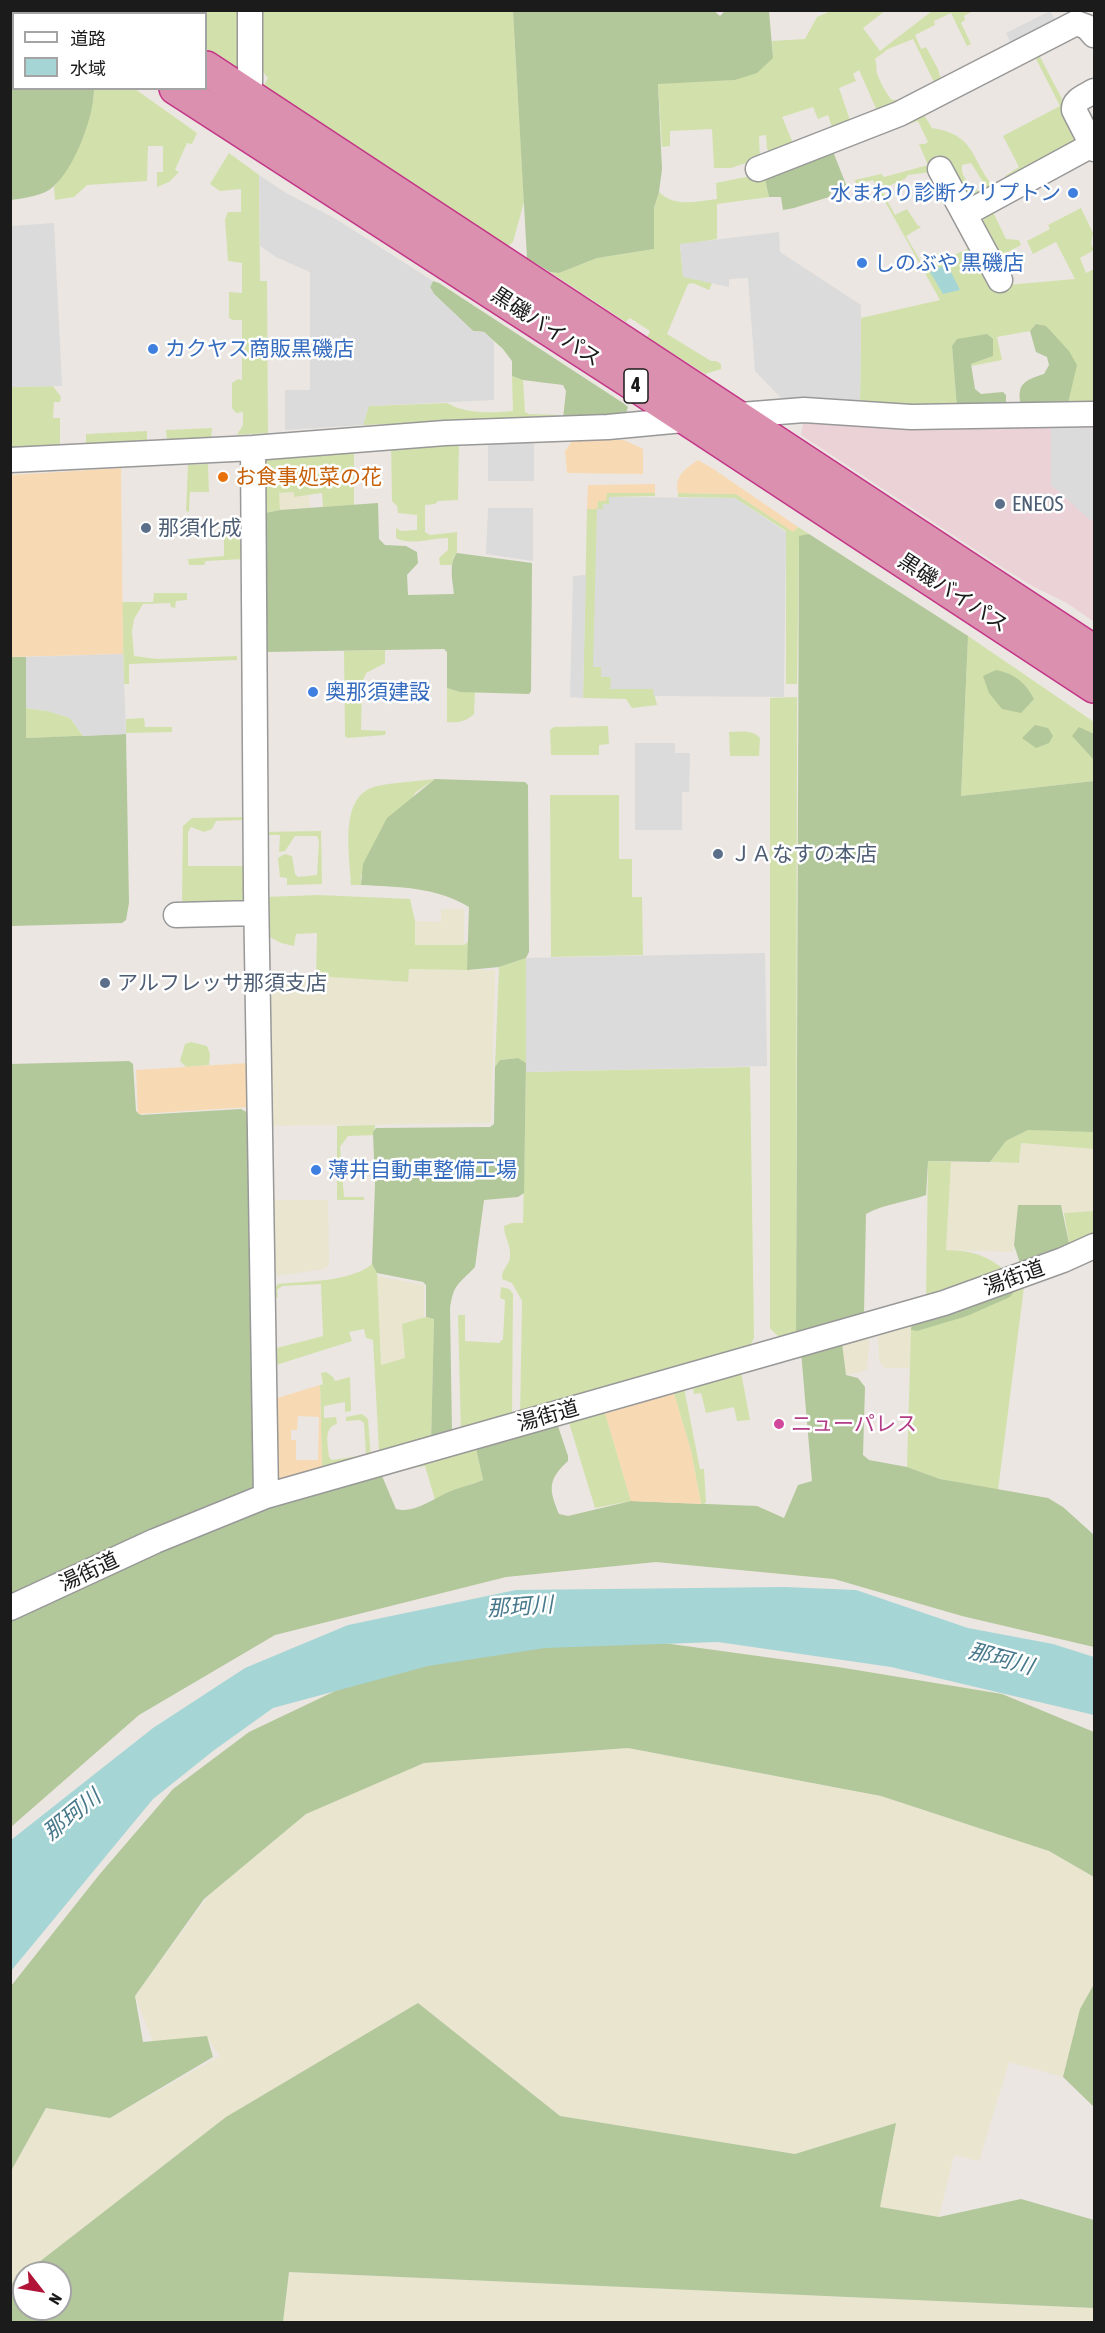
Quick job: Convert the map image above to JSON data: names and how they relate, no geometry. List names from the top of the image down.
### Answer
{
  "streets": {
    "highway": ["黒磯バイパス", "4"],
    "street": ["湯街道"]
  },
  "water": ["那珂川"],
  "places": [
    "水まわり診断クリプトン",
    "しのぶや 黒磯店",
    "カクヤス商販黒磯店",
    "お食事処菜の花",
    "ENEOS",
    "那須化成",
    "奥那須建設",
    "ＪＡなすの本店",
    "アルフレッサ那須支店",
    "薄井自動車整備工場",
    "ニューパレス"
  ],
  "legend": ["道路", "水域"],
  "north": "bottom right"
}
